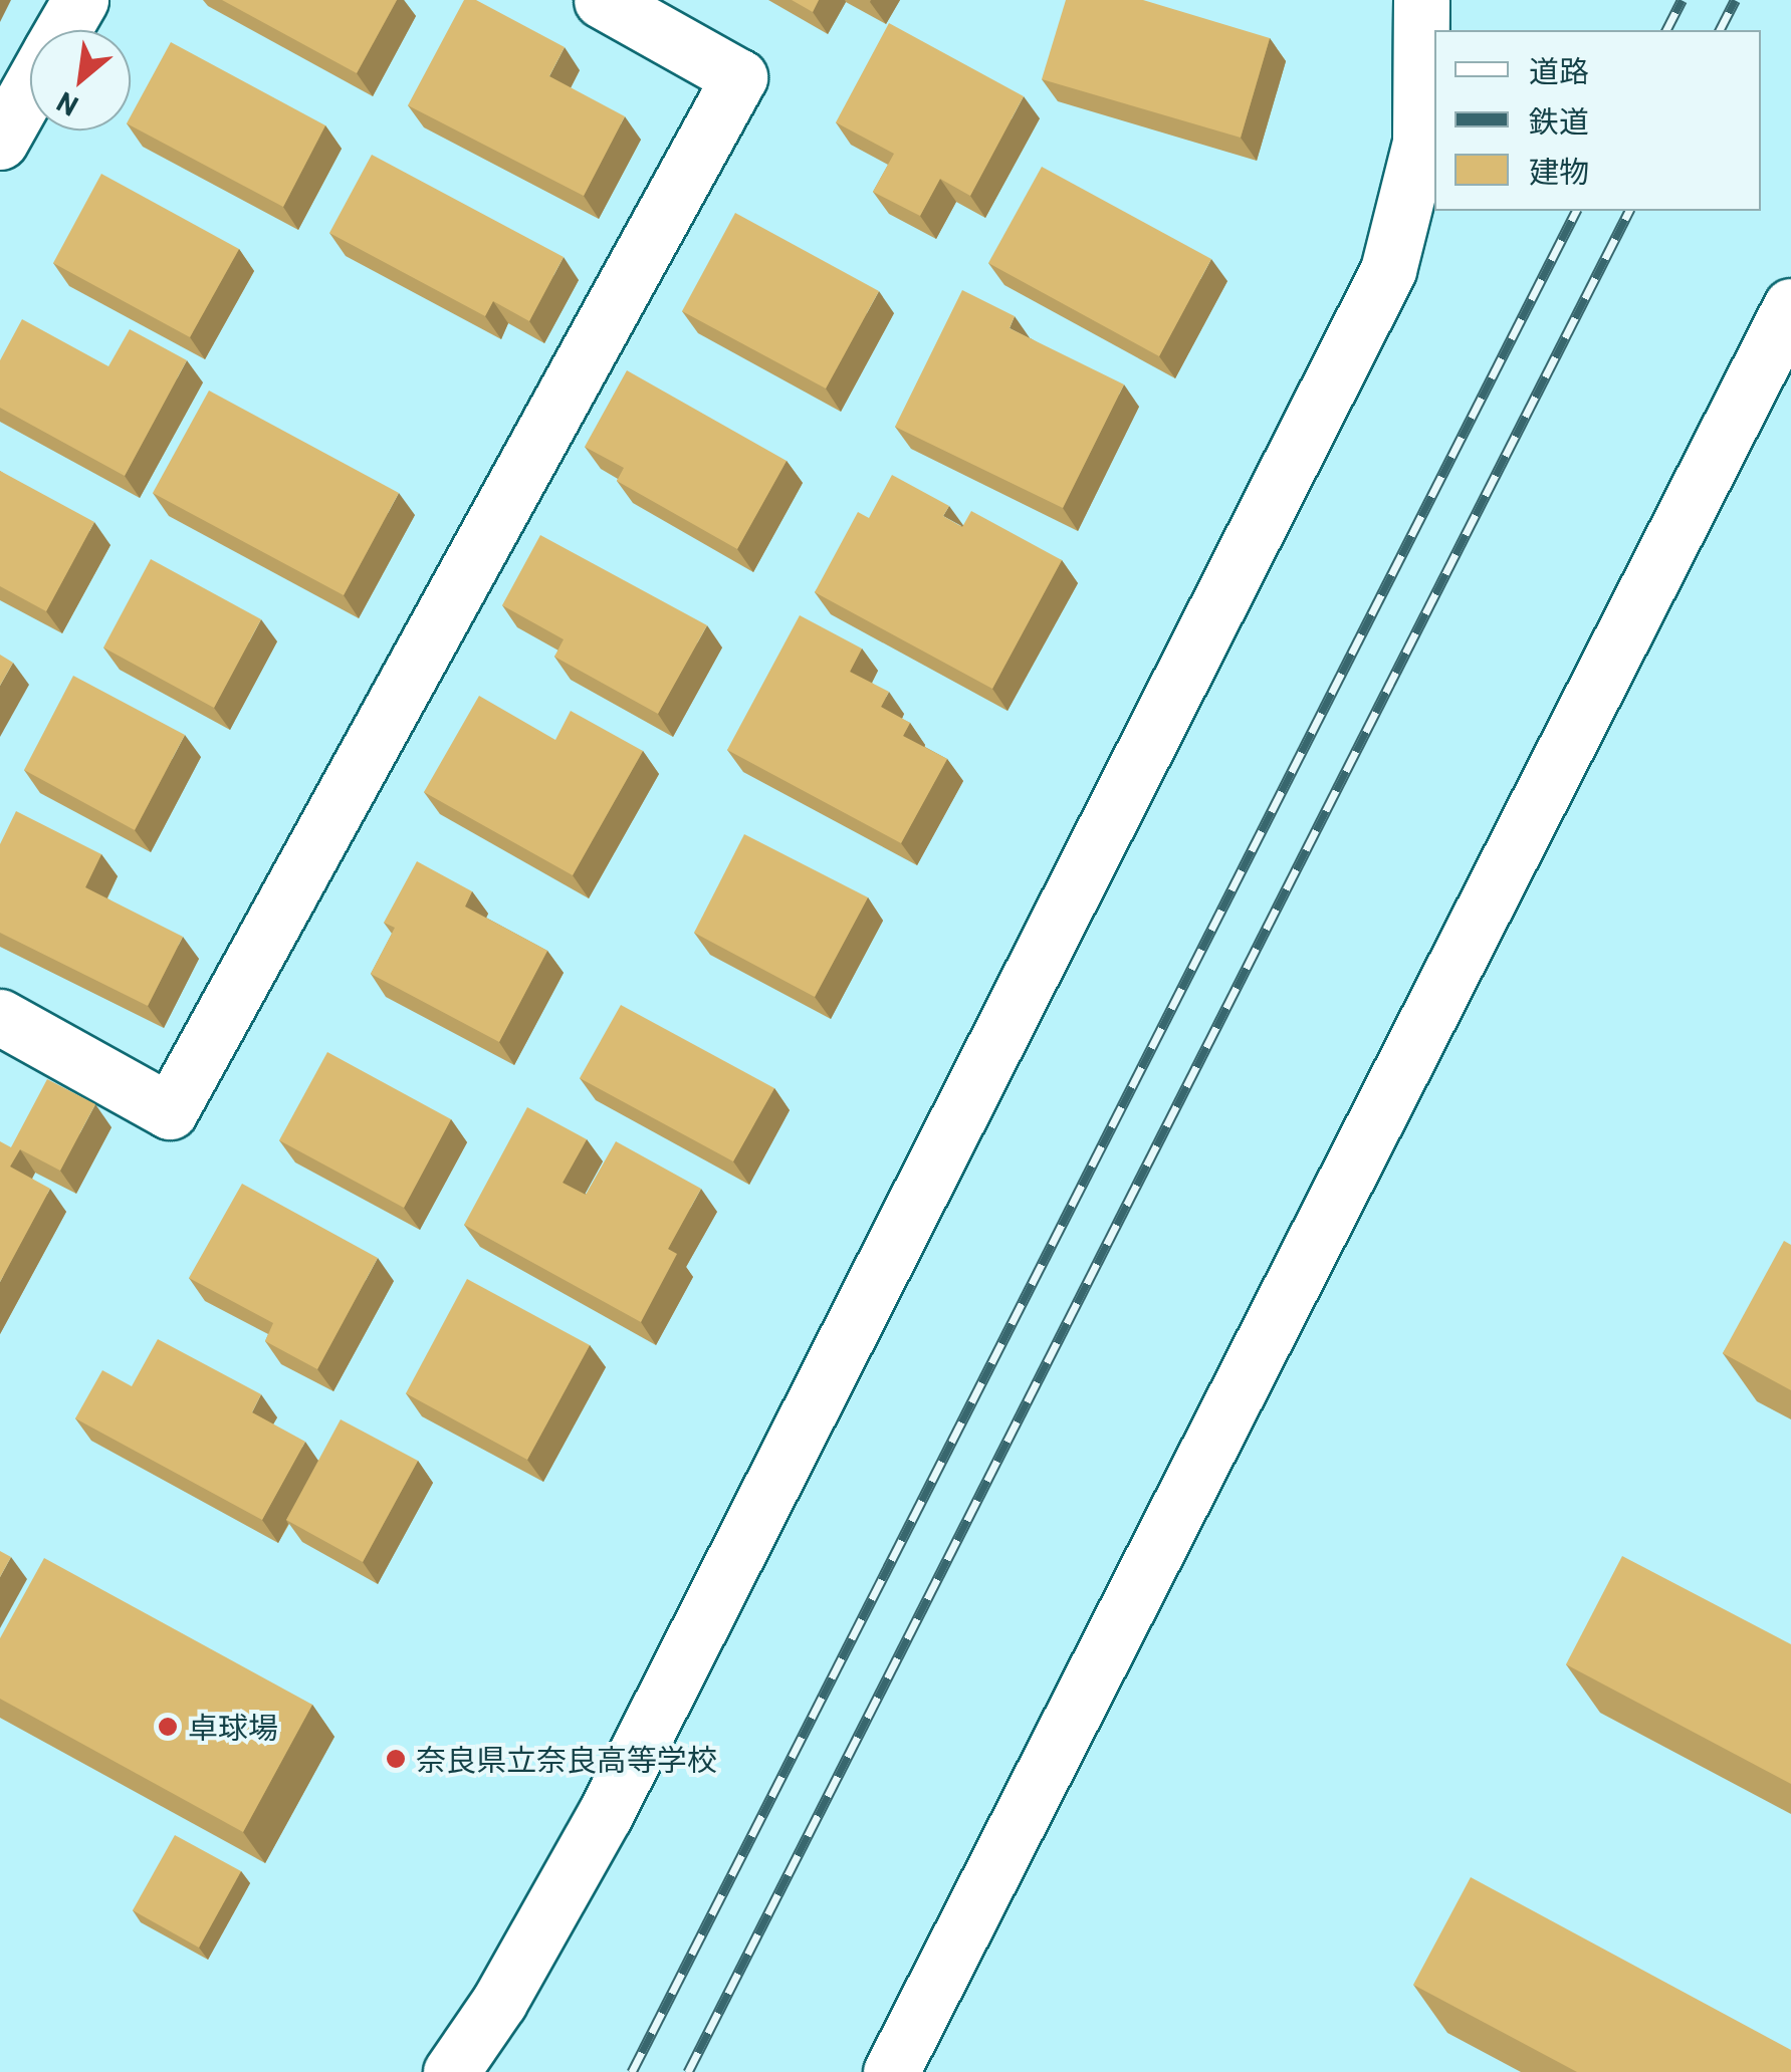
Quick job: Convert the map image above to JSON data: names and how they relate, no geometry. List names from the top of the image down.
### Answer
{
  "places": ["卓球場", "奈良県立奈良高等学校"],
  "legend": ["道路", "鉄道", "建物"],
  "north": "bottom left"
}
